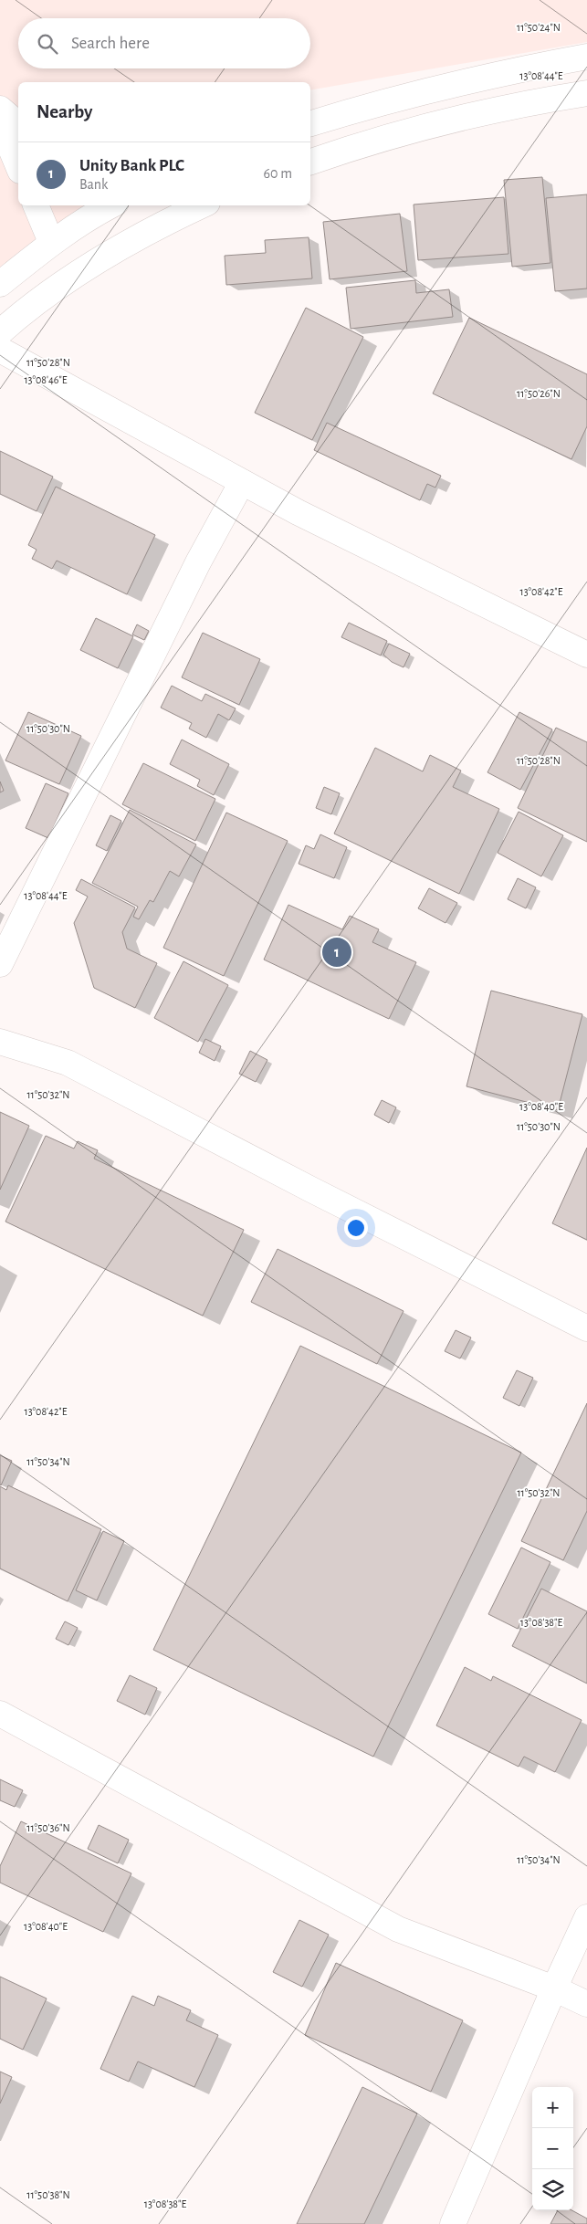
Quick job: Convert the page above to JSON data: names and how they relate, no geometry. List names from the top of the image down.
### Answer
{
  "page": {
    "search": "Search here",
    "heading": "Nearby",
    "list": [
      {
        "mark": "1",
        "name": "Unity Bank PLC",
        "note": "Bank",
        "value": "60 m"
      }
    ],
    "pins": "1",
    "map_buttons": ["+", "−"]
  },
  "coordinates": [
    "11°50'24\"N",
    "13°08'44\"E",
    "11°50'28\"N",
    "13°08'46\"E",
    "11°50'26\"N",
    "13°08'42\"E",
    "11°50'30\"N",
    "11°50'32\"N",
    "13°08'40\"E",
    "11°50'34\"N",
    "13°08'38\"E",
    "11°50'36\"N",
    "11°50'38\"N"
  ]
}
